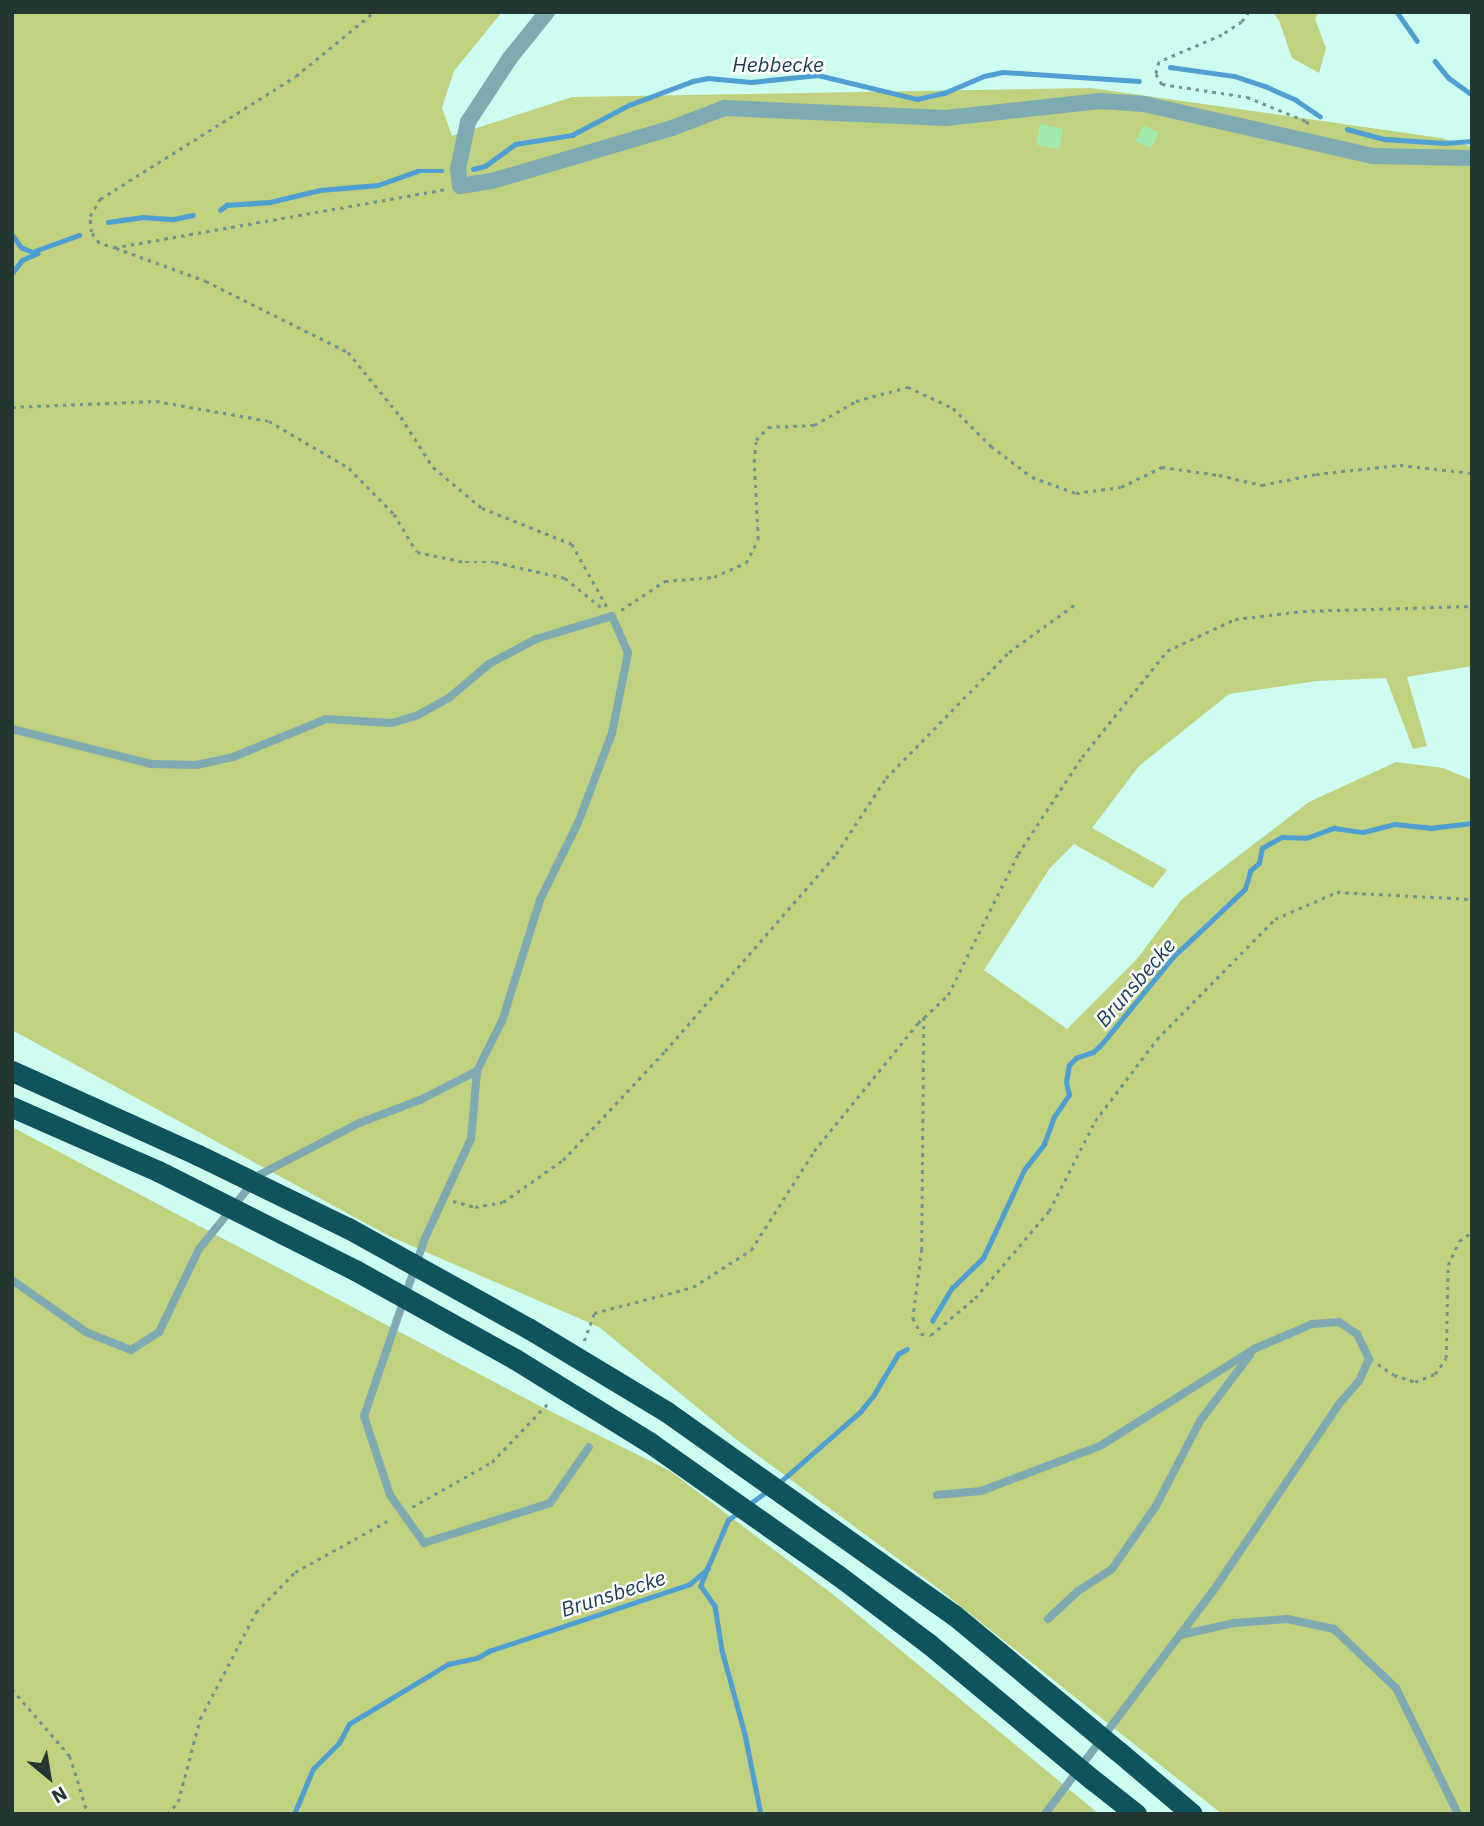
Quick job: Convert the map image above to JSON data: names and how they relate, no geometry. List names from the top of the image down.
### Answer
{
  "water": ["Hebbecke", "Brunsbecke"],
  "north": "bottom right"
}
